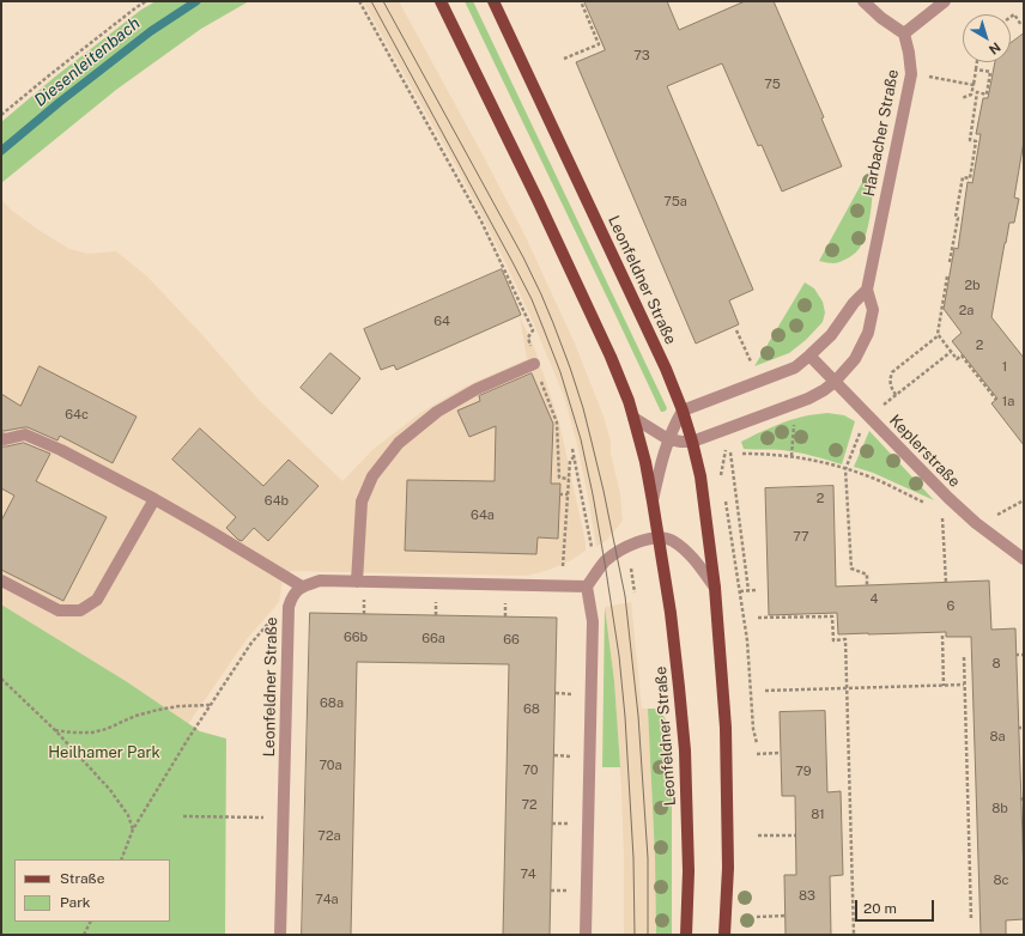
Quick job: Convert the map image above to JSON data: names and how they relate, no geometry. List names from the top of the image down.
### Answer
{
  "streets": {
    "main road": ["Leonfeldner Straße"],
    "street": ["Harbacher Straße", "Keplerstraße"]
  },
  "crossings": [
    ["Harbacher Straße", "Leonfeldner Straße"],
    ["Harbacher Straße", "Keplerstraße"]
  ],
  "water": ["Diesenleitenbach"],
  "parks": ["Heilhamer Park"],
  "house_numbers": [
    "73",
    "75",
    "75a",
    "2b",
    "2a",
    "64",
    "2",
    "1",
    "1a",
    "64c",
    "2",
    "64b",
    "64a",
    "77",
    "4",
    "6",
    "66b",
    "66a",
    "66",
    "8",
    "68a",
    "68",
    "8a",
    "70a",
    "70",
    "79",
    "72",
    "8b",
    "81",
    "72a",
    "74",
    "8c",
    "83",
    "74a"
  ],
  "legend": ["Straße", "Park"],
  "scale_bar": "20 m",
  "north": "bottom right"
}
